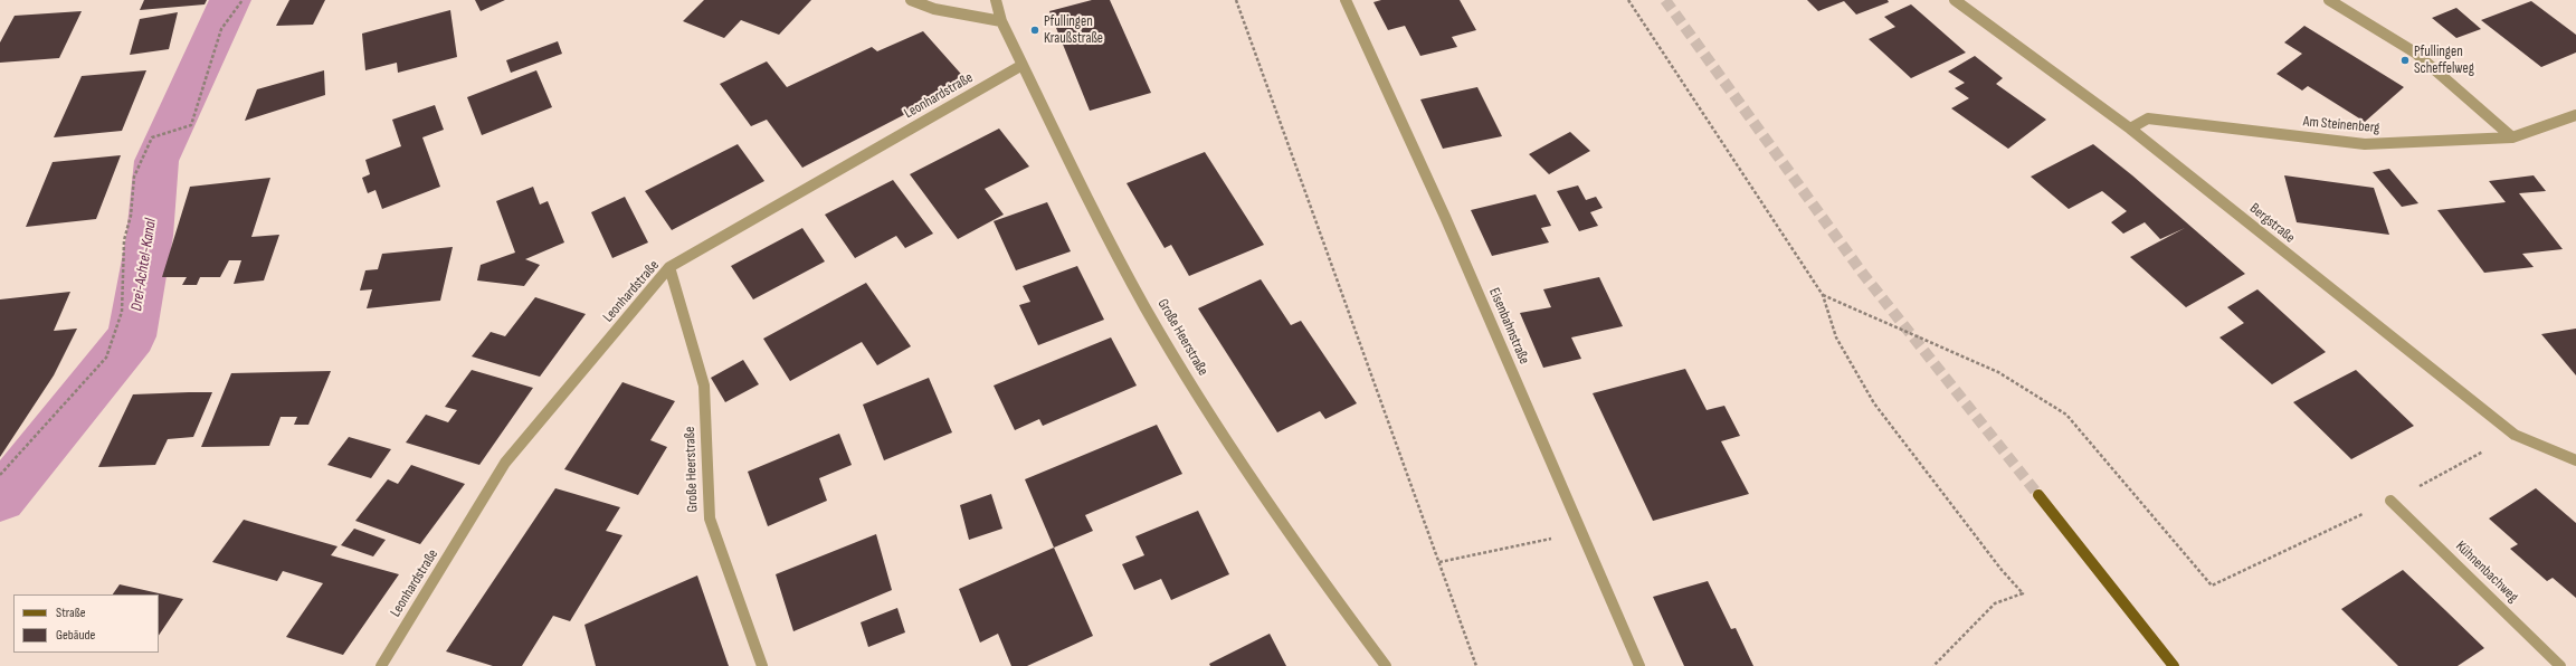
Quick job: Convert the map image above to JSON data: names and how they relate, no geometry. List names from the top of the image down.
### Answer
{
  "streets": {
    "street": [
      "Leonhardstraße",
      "Am Steinenberg",
      "Bergstraße",
      "Eisenbahnstraße",
      "Große Heerstraße",
      "Kühnenbachweg"
    ]
  },
  "crossings": [
    ["Leonhardstraße", "Große Heerstraße"],
    ["Am Steinenberg", "Bergstraße"]
  ],
  "water": ["Drei-Achtel-Kanal"],
  "places": ["Pfullingen Kraußstraße", "Pfullingen Scheffelweg"],
  "legend": ["Straße", "Gebäude"]
}
